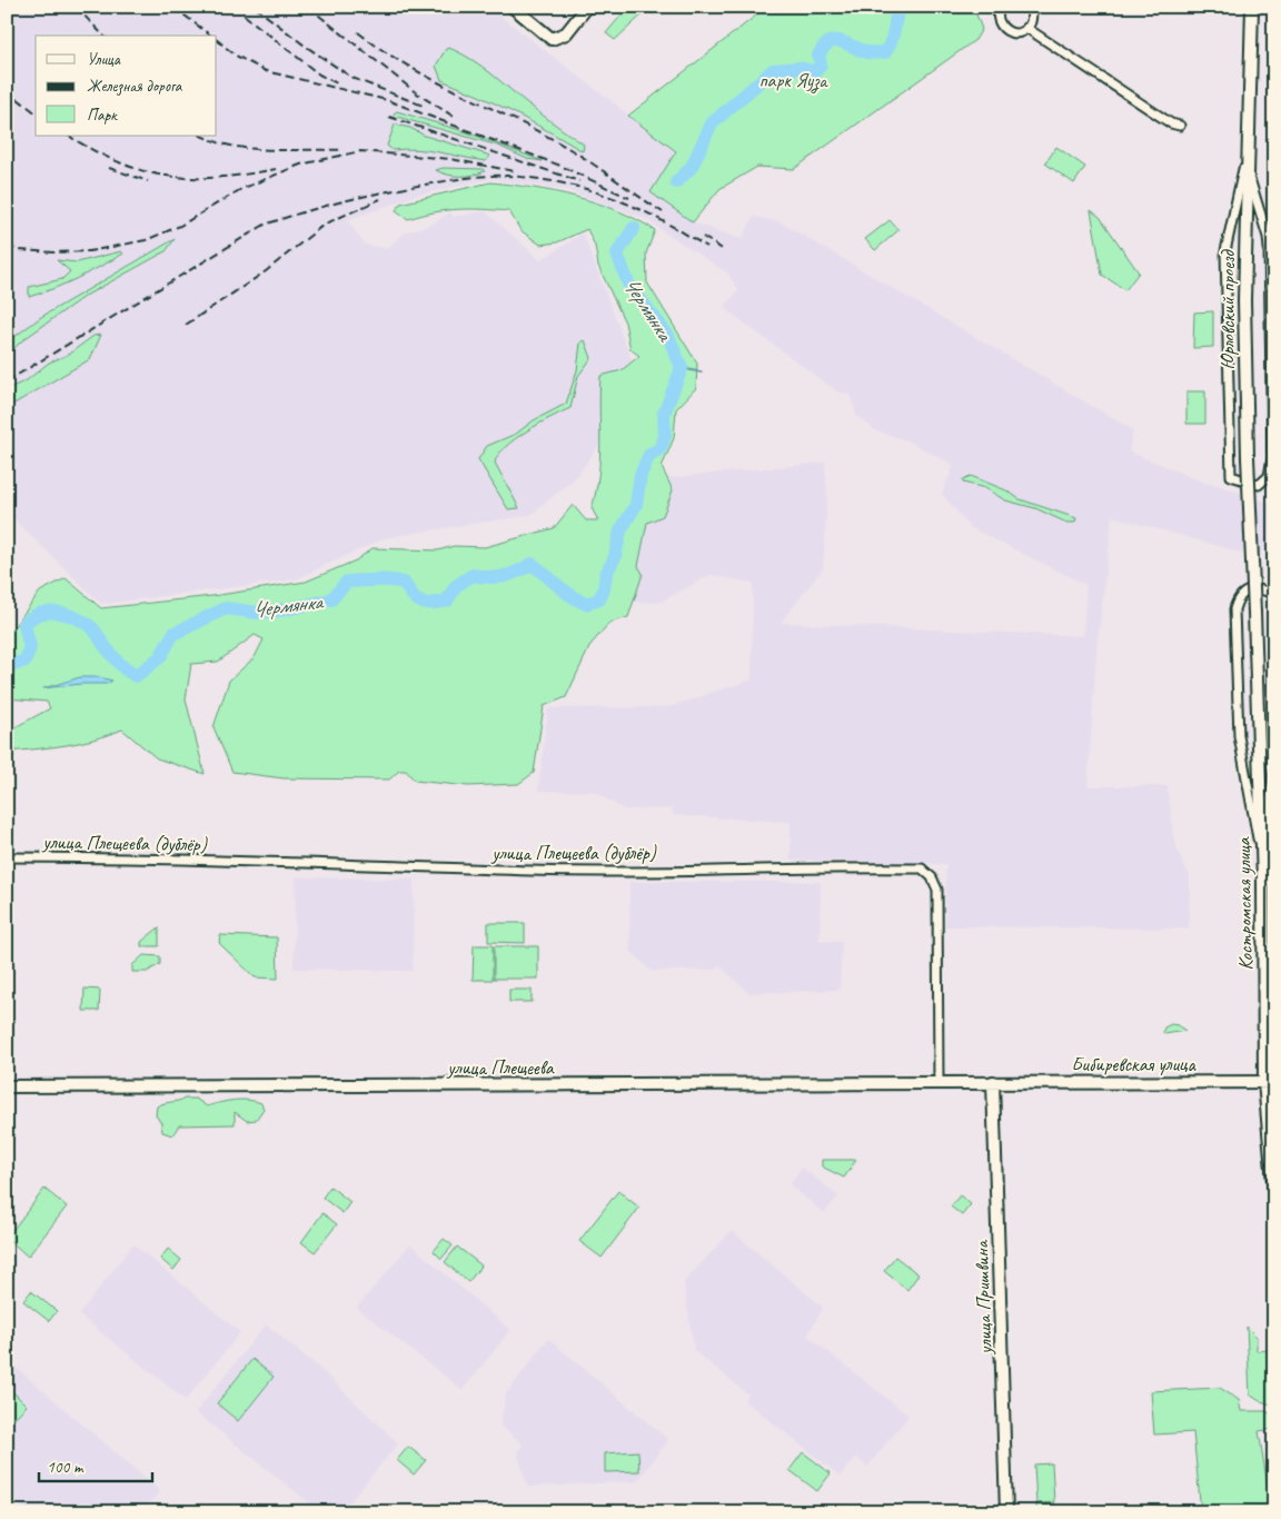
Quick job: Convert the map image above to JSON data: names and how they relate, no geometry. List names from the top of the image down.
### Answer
{
  "streets": {
    "main road": [
      "Юрловский проезд",
      "Костромская улица",
      "Бибиревская улица",
      "улица Плещеева",
      "улица Пришвина"
    ],
    "street": ["улица Плещеева (дублёр)"]
  },
  "crossings": [
    ["Юрловский проезд", "Костромская улица"],
    ["улица Плещеева (дублёр)", "улица Плещеева"],
    ["Костромская улица", "Бибиревская улица"],
    ["Бибиревская улица", "улица Плещеева"],
    ["Бибиревская улица", "улица Пришвина"],
    ["улица Плещеева", "улица Пришвина"]
  ],
  "water": ["Чермянка"],
  "parks": ["парк Яуза"],
  "legend": ["Улица", "Железная дорога", "Парк"],
  "scale_bar": "100 m"
}
